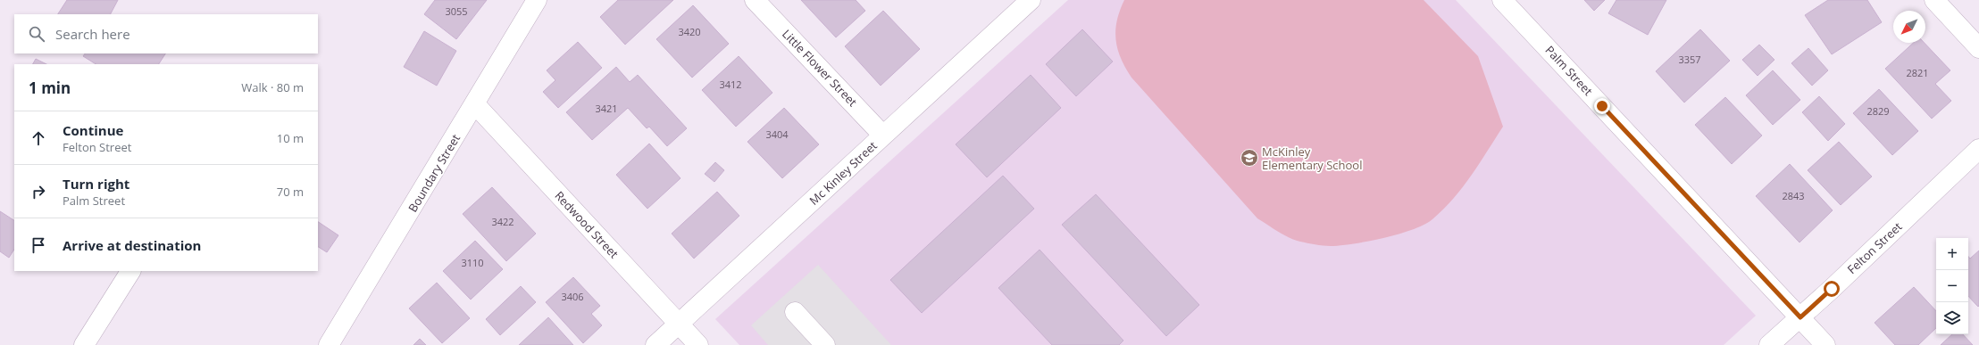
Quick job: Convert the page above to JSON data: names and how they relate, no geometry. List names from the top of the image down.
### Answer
{
  "streets": {
    "street": [
      "Little Flower Street",
      "Palm Street",
      "Boundary Street",
      "Mc Kinley Street",
      "Redwood Street",
      "Felton Street"
    ]
  },
  "crossings": [
    ["Little Flower Street", "Mc Kinley Street"],
    ["Palm Street", "Felton Street"],
    ["Boundary Street", "Redwood Street"],
    ["Mc Kinley Street", "Redwood Street"]
  ],
  "places": {
    "school or university": ["McKinley Elementary School"]
  },
  "house_numbers": [
    "3055",
    "3420",
    "3357",
    "2821",
    "3412",
    "3421",
    "2829",
    "3404",
    "2843",
    "3422",
    "3110",
    "3406"
  ],
  "north": "bottom left",
  "page": {
    "search": "Search here",
    "heading": ["1 min", "Walk · 80 m"],
    "list": [
      ["Continue", "Felton Street", "10 m"],
      ["Turn right", "Palm Street", "70 m"],
      "Arrive at destination"
    ],
    "map_buttons": ["+", "−"]
  }
}
